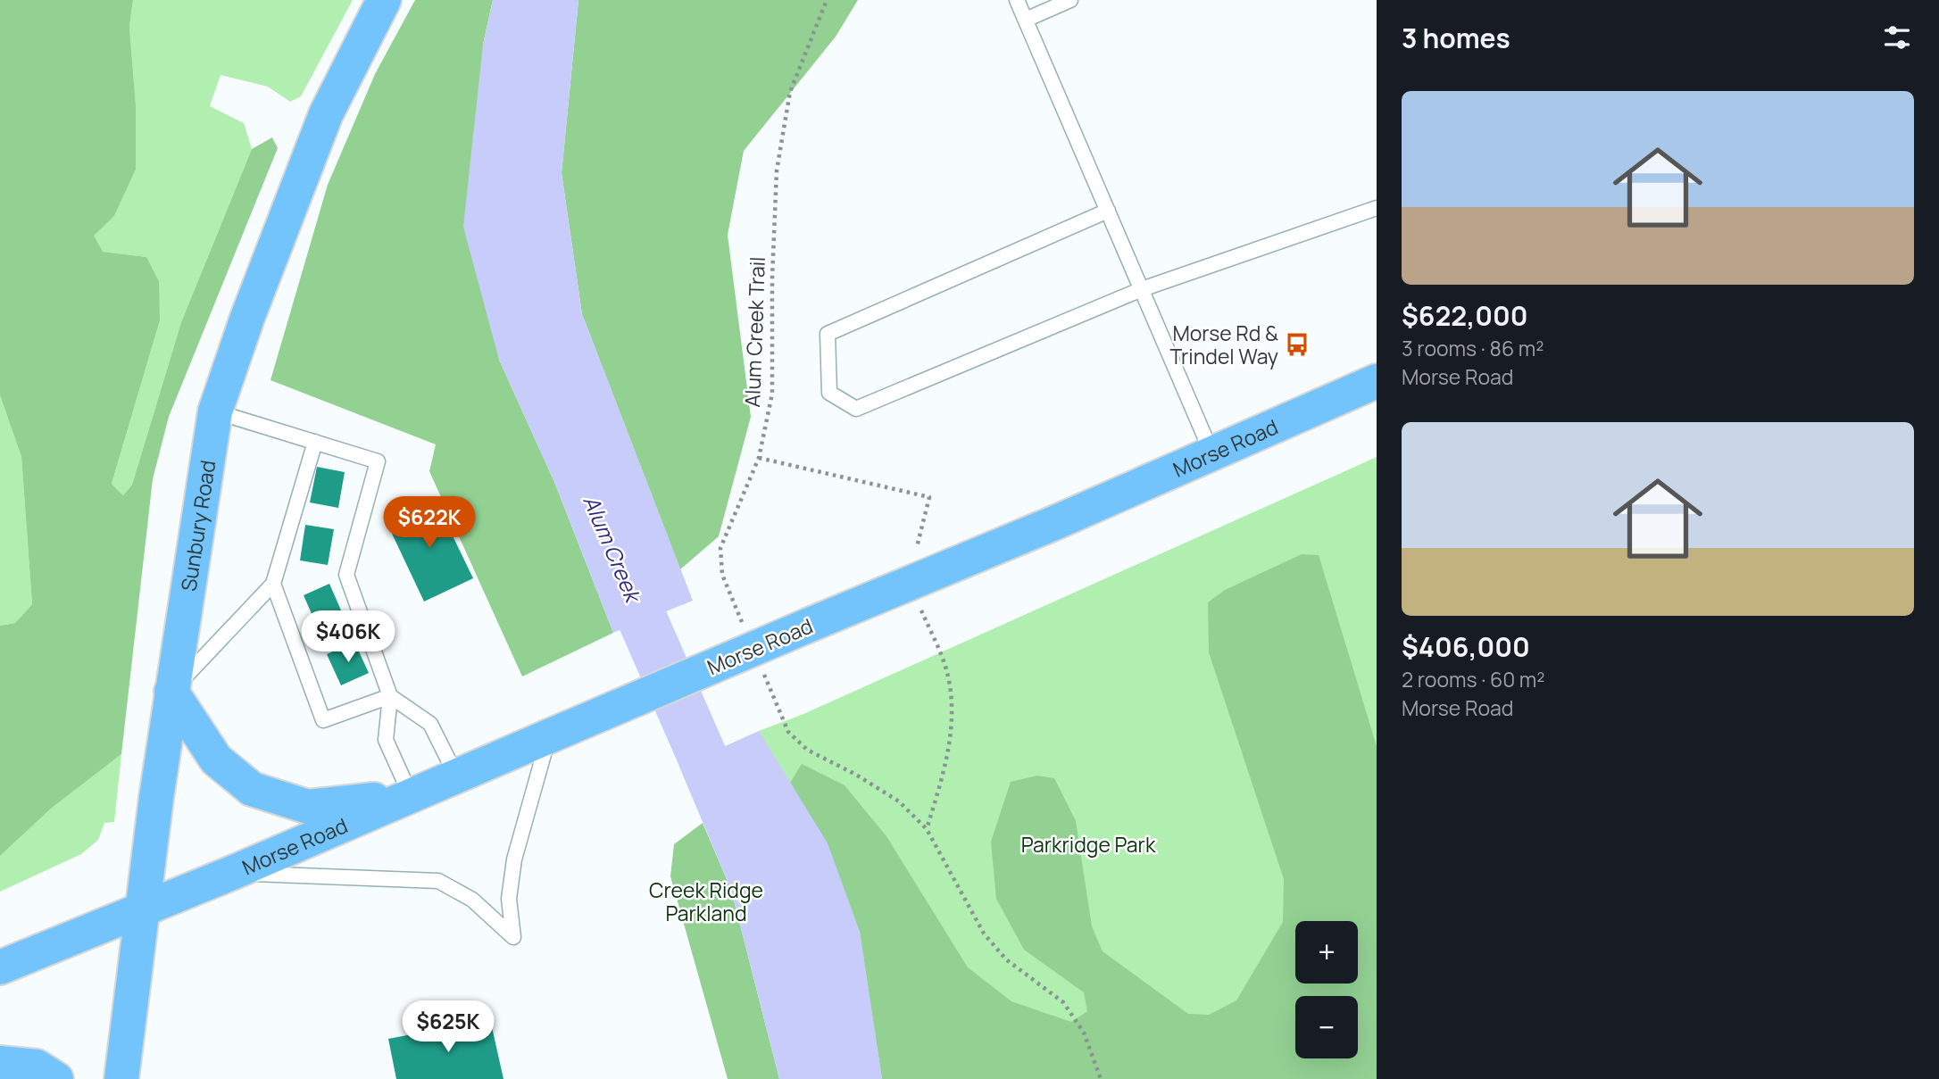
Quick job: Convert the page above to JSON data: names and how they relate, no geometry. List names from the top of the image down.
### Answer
{
  "streets": {
    "main road": ["Morse Road", "Sunbury Road"],
    "path": ["Alum Creek Trail"]
  },
  "crossings": [
    ["Morse Road", "Sunbury Road"]
  ],
  "water": ["Alum Creek"],
  "parks": ["Parkridge Park", "Creek Ridge Parkland"],
  "places": {
    "bus stop": ["Morse Rd & Trindel Way"]
  },
  "page": {
    "heading": "3 homes",
    "list": [
      {
        "name": "$622,000",
        "note": "3 rooms · 86 m² · Morse Road"
      },
      {
        "name": "$406,000",
        "note": "2 rooms · 60 m² · Morse Road"
      }
    ],
    "price": ["$622K", "$406K", "$625K"],
    "map_buttons": ["+", "−"]
  }
}
